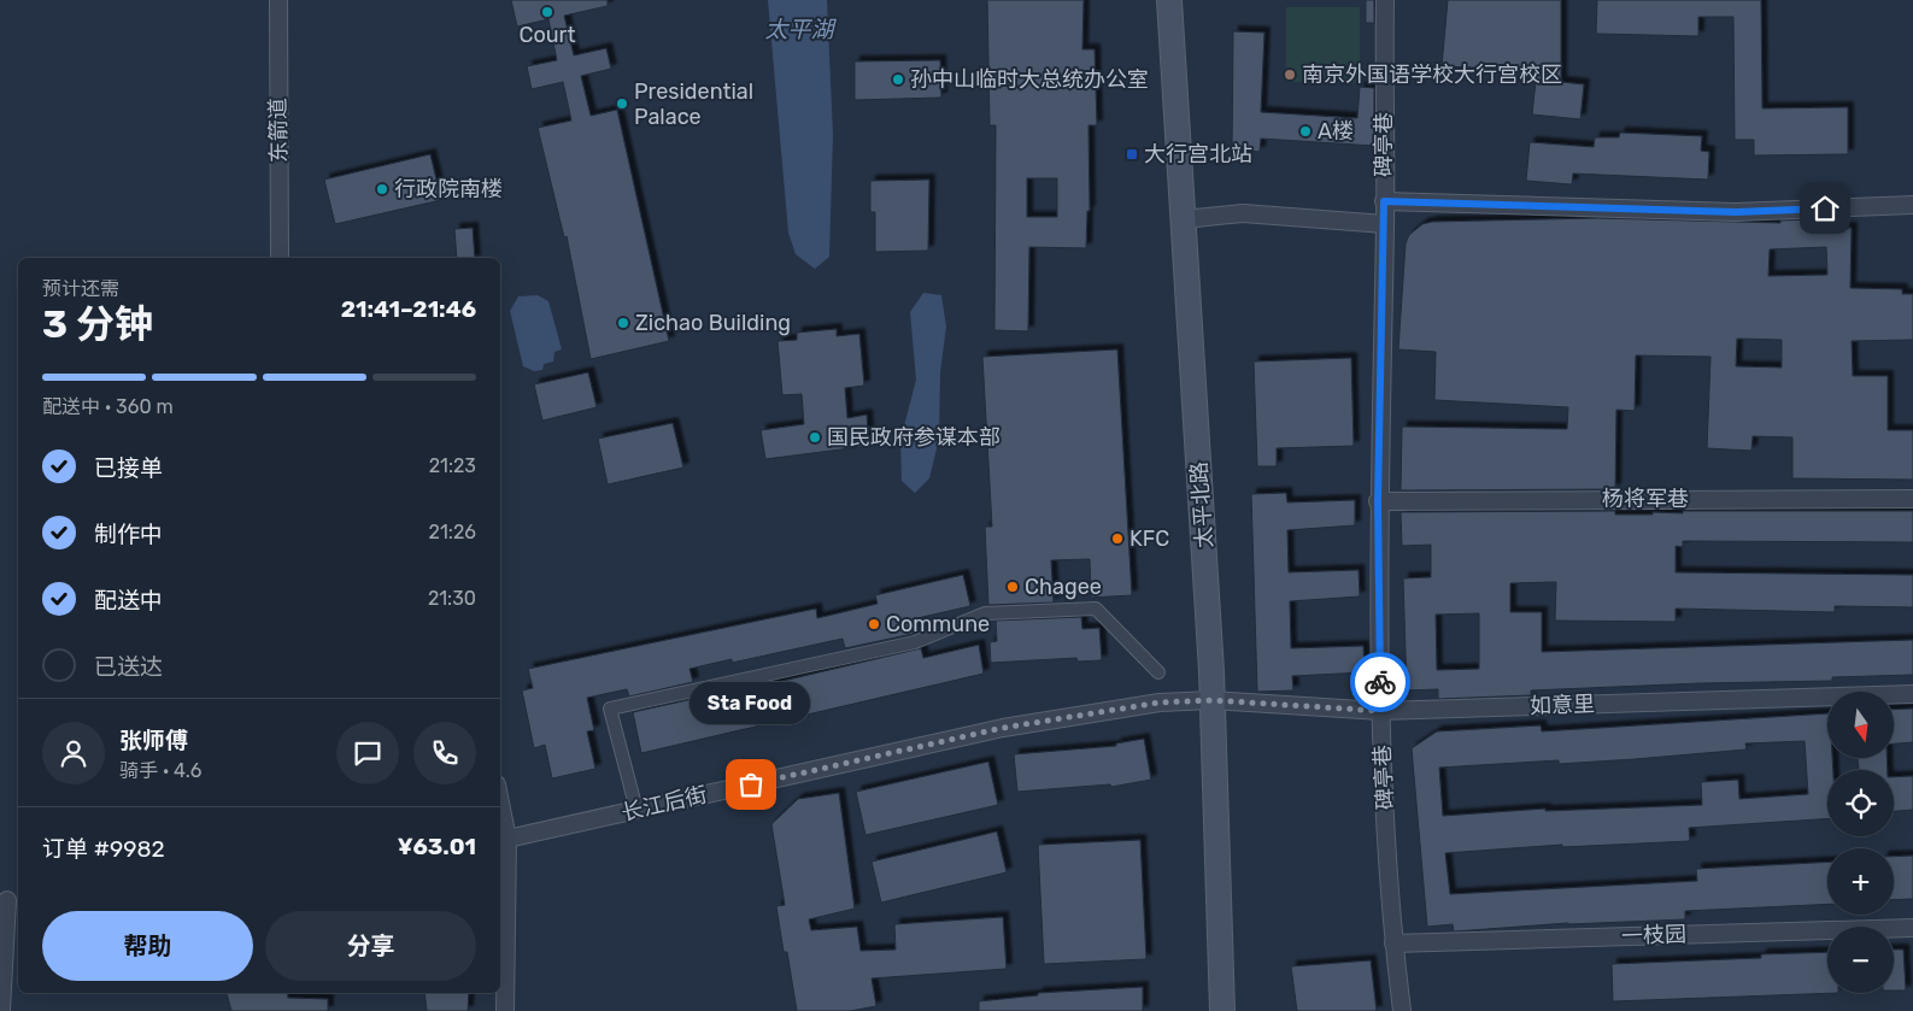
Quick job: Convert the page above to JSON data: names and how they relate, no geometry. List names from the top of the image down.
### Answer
{
  "streets": {
    "main road": ["太平北路"],
    "street": [
      "东箭道",
      "碑亭巷",
      "杨将军巷",
      "如意里",
      "长江后街",
      "一枝园"
    ]
  },
  "crossings": [
    ["碑亭巷", "杨将军巷"],
    ["碑亭巷", "如意里"],
    ["碑亭巷", "一枝园"],
    ["太平北路", "如意里"],
    ["太平北路", "长江后街"],
    ["如意里", "长江后街"]
  ],
  "water": ["太平湖"],
  "places": {
    "other": [
      "Court",
      "南京外国语学校大行宫校区",
      "孙中山临时大总统办公室",
      "Presidential Palace",
      "A楼",
      "行政院南楼",
      "Zichao Building",
      "国民政府参谋本部",
      "KFC",
      "Chagee",
      "Commune",
      "Sta Food"
    ],
    "transit": ["大行宫北站"]
  },
  "north": "bottom",
  "page": {
    "heading": ["3 分钟", "预计还需", "21:41–21:46"],
    "panel": [
      "张师傅",
      "骑手 · 4.6",
      "订单 #9982",
      "¥63.01"
    ],
    "bar": "配送中 · 360 m",
    "list": [
      ["已接单", "21:23"],
      ["制作中", "21:26"],
      ["配送中", "21:30"],
      "已送达"
    ],
    "bubble": "Sta Food",
    "map_buttons": ["+", "−"],
    "buttons": ["帮助", "分享"]
  }
}
